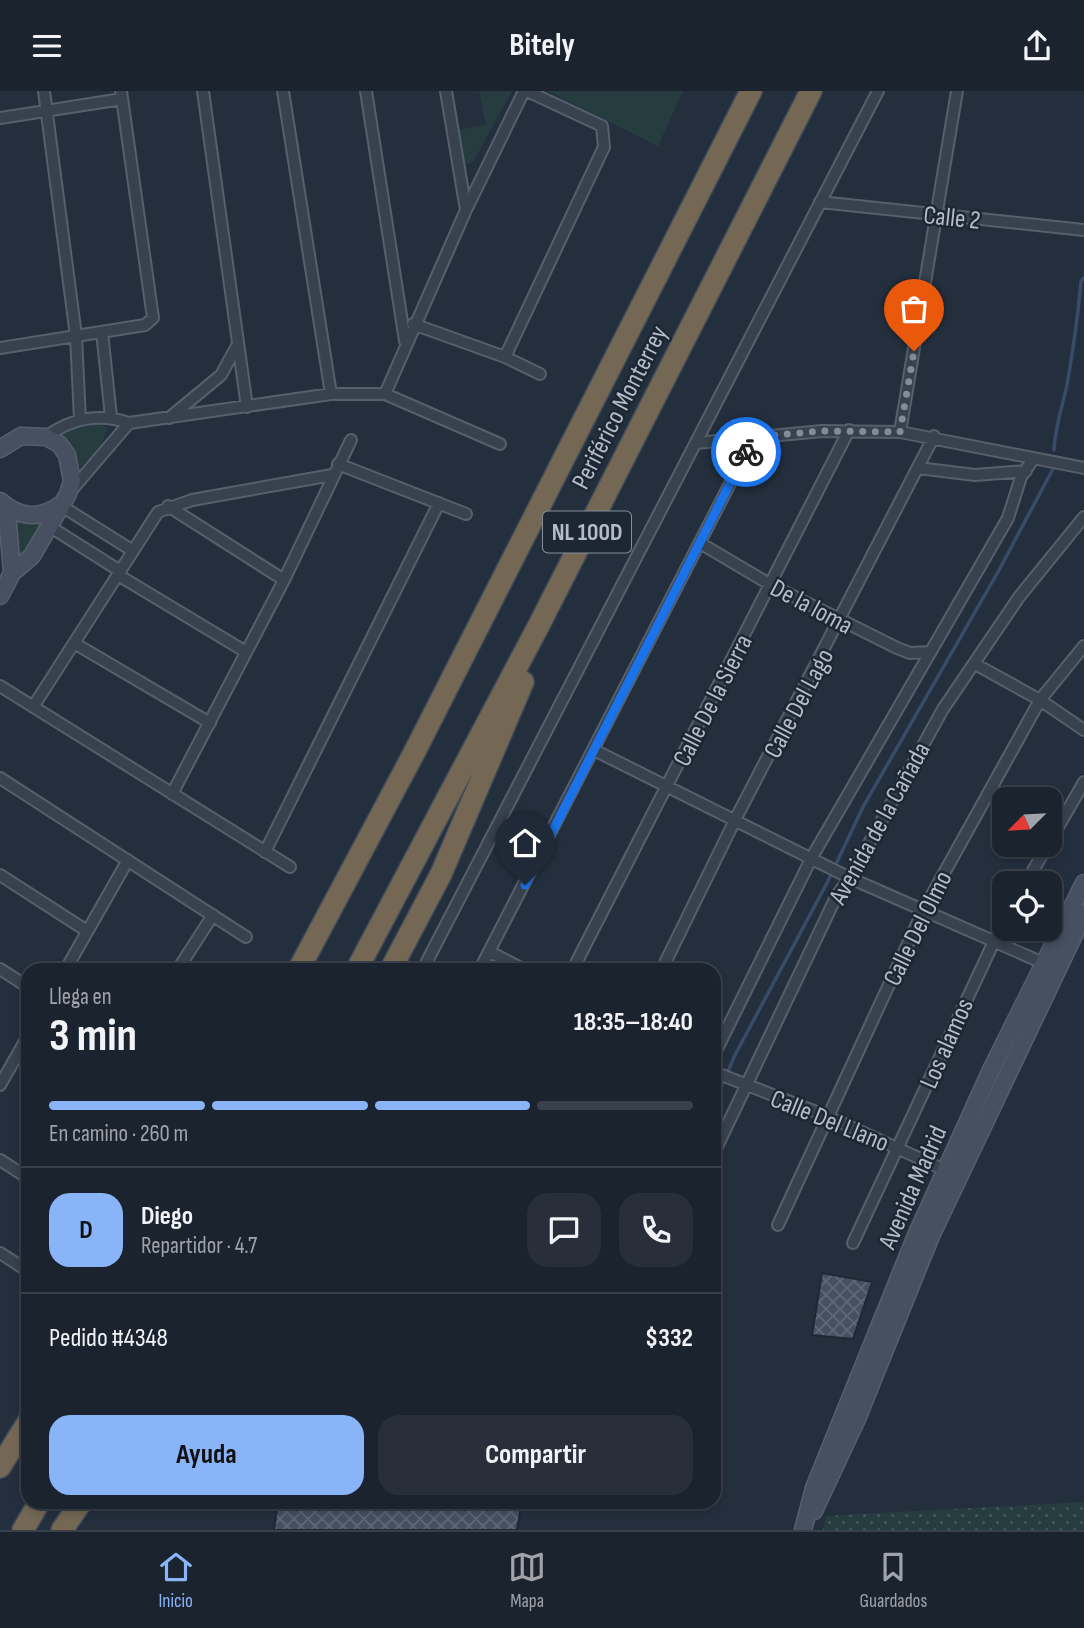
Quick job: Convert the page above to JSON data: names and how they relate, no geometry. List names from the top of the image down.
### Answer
{
  "streets": {
    "highway": ["Periférico Monterrey", "NL 100D"],
    "street": [
      "Calle 2",
      "De la loma",
      "Calle De la Sierra",
      "Calle Del Lago",
      "Avenida de la Cañada",
      "Calle Del Olmo",
      "Los alamos",
      "Calle Del Llano",
      "Avenida Madrid"
    ]
  },
  "crossings": [
    ["De la loma", "Calle De la Sierra"],
    ["De la loma", "Calle Del Lago"],
    ["De la loma", "Avenida de la Cañada"],
    ["Avenida de la Cañada", "Calle Del Llano"],
    ["Calle Del Olmo", "Calle Del Llano"],
    ["Los alamos", "Calle Del Llano"],
    ["Calle Del Llano", "Avenida Madrid"]
  ],
  "north": "bottom left",
  "page": {
    "header": "Bitely",
    "heading": ["3 min", "Llega en", "18:35–18:40"],
    "panel": [
      "Diego",
      "Repartidor · 4.7",
      "Pedido #4348",
      "$332"
    ],
    "bar": "En camino · 260 m",
    "round": "D",
    "buttons": ["Ayuda", "Compartir"],
    "tabs": ["Inicio", "Mapa", "Guardados"]
  }
}
